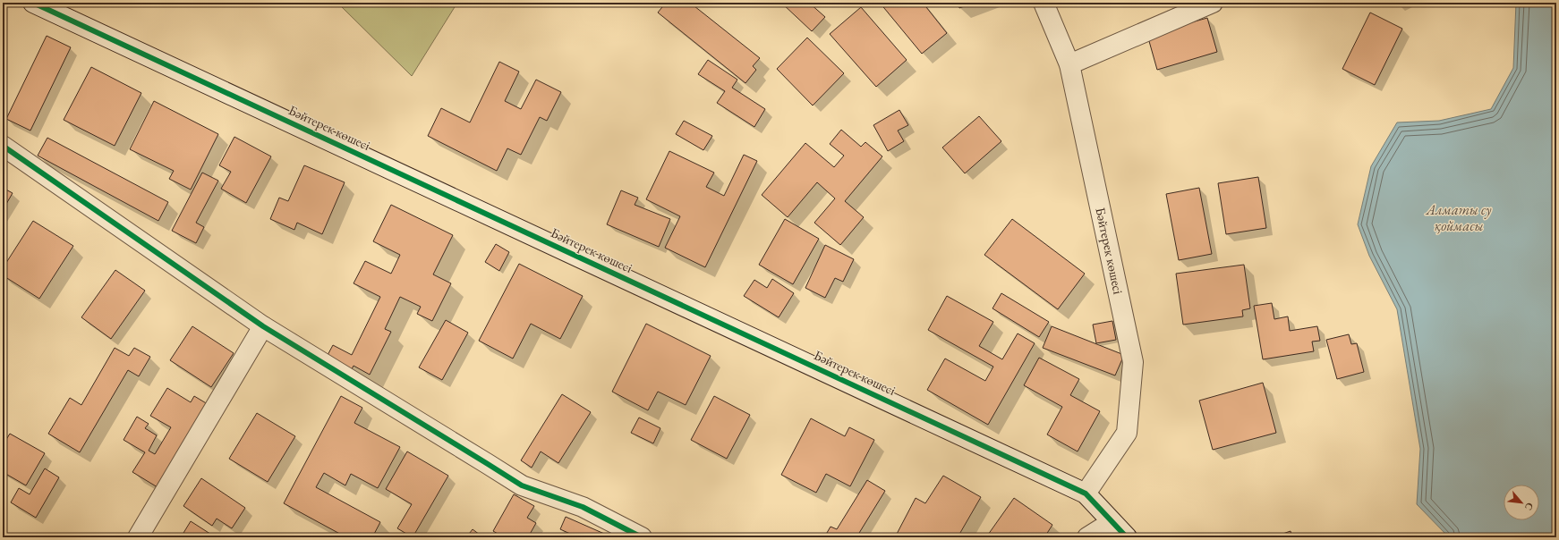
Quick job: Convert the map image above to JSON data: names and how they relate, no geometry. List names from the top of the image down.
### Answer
{
  "streets": {
    "street": ["Бәйтерек көшесі"]
  },
  "water": ["Алматы су қоймасы"],
  "north": "bottom right"
}
